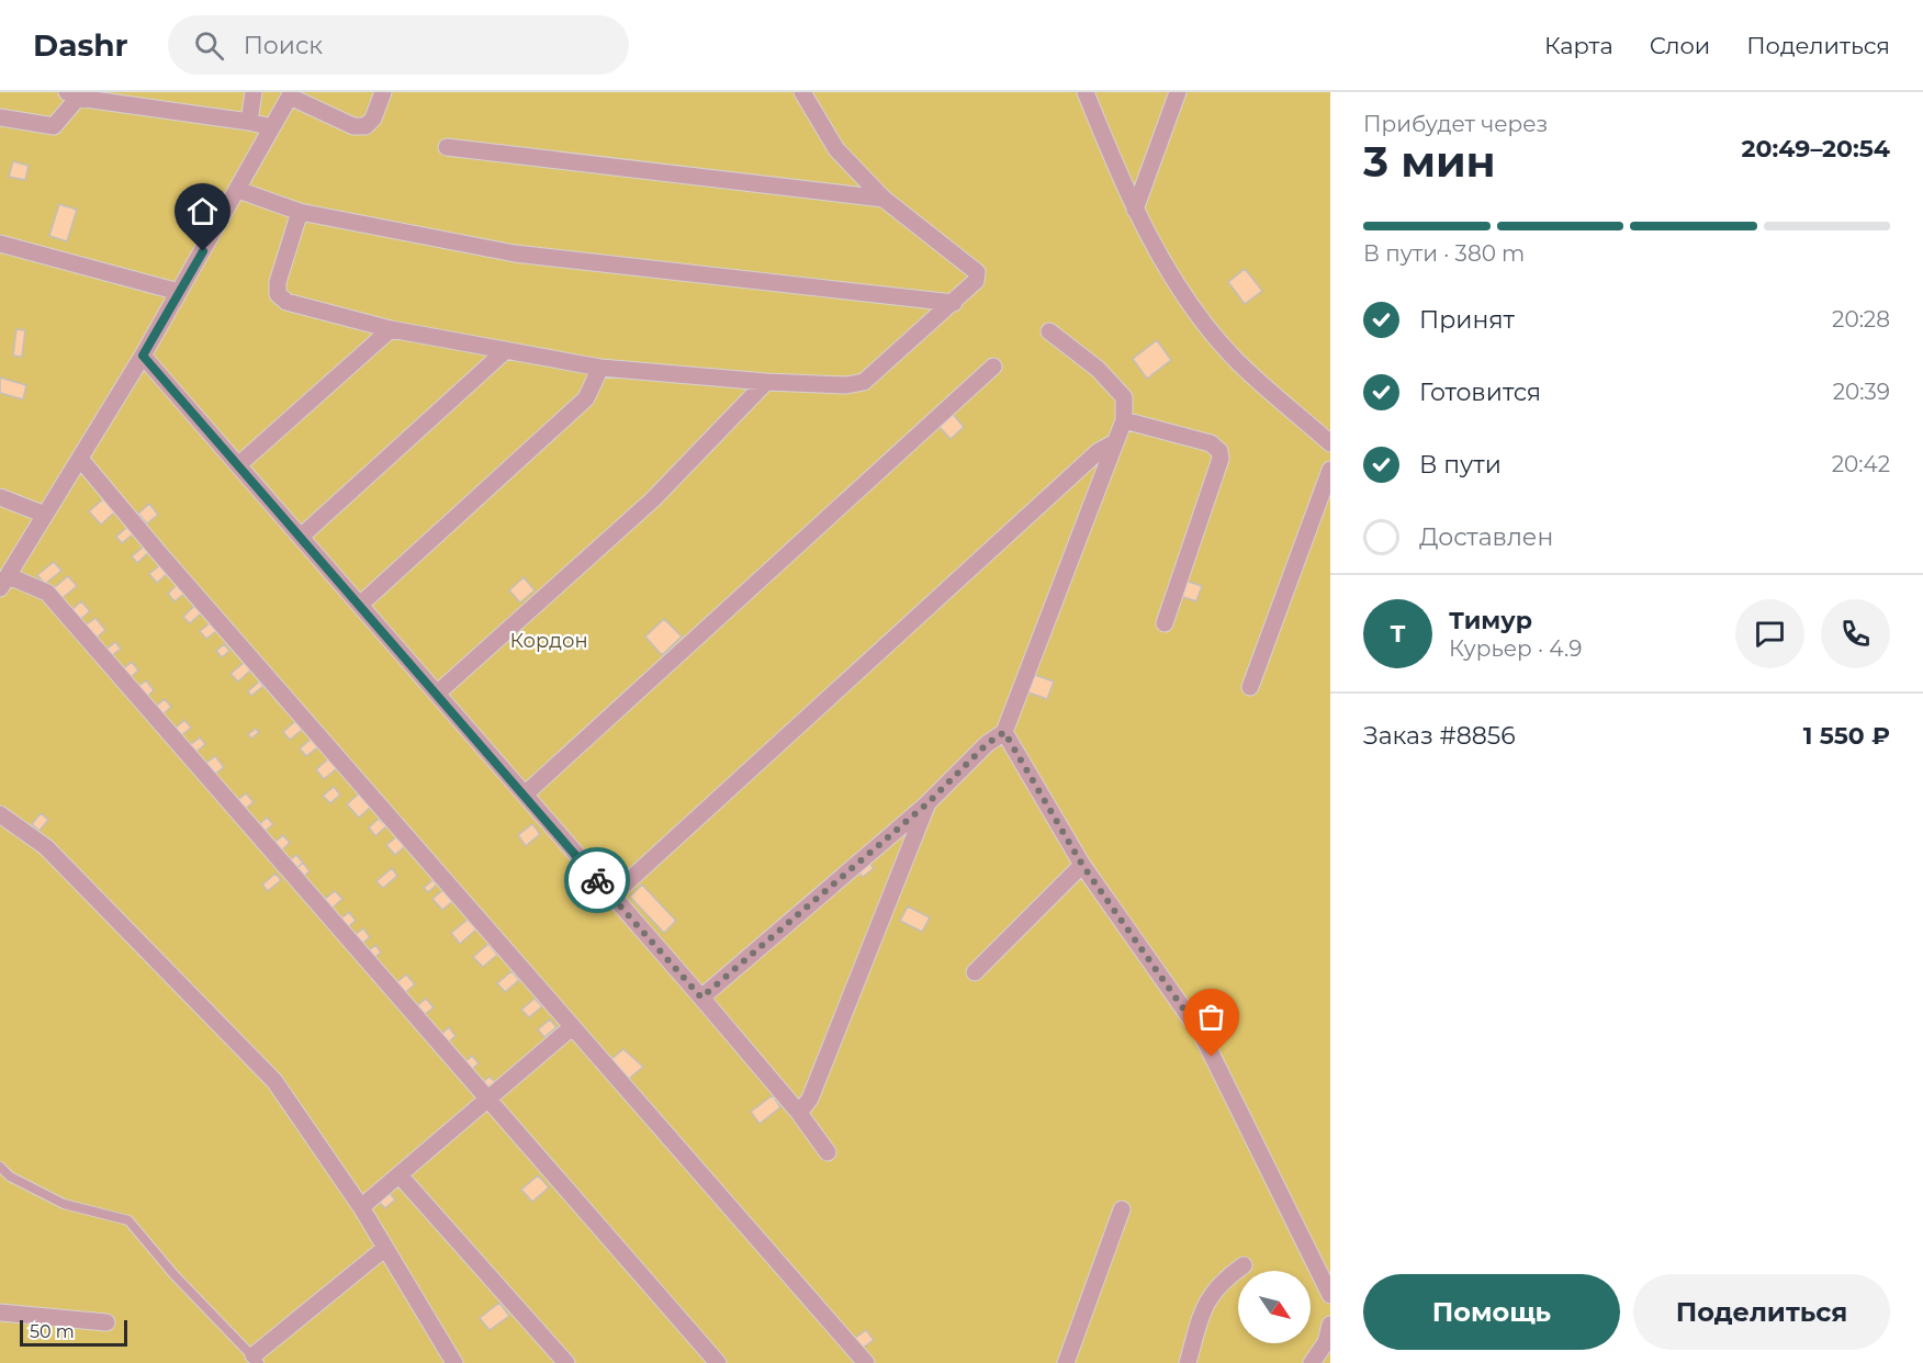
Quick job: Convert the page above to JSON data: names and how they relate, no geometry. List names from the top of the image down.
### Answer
{
  "parks": ["Кордон"],
  "scale_bar": "50 m",
  "north": "bottom right",
  "page": {
    "header": "Dashr",
    "search": "Поиск",
    "nav": ["Карта", "Слои", "Поделиться"],
    "heading": ["3 мин", "Прибудет через", "20:49–20:54"],
    "panel": [
      "Тимур",
      "Курьер · 4.9",
      "Заказ #8856",
      "1 550 ₽"
    ],
    "bar": "В пути · 380 m",
    "list": [
      ["Принят", "20:28"],
      ["Готовится", "20:39"],
      ["В пути", "20:42"],
      "Доставлен"
    ],
    "round": "Т",
    "buttons": ["Помощь", "Поделиться"],
    "scale": "50 m"
  }
}
